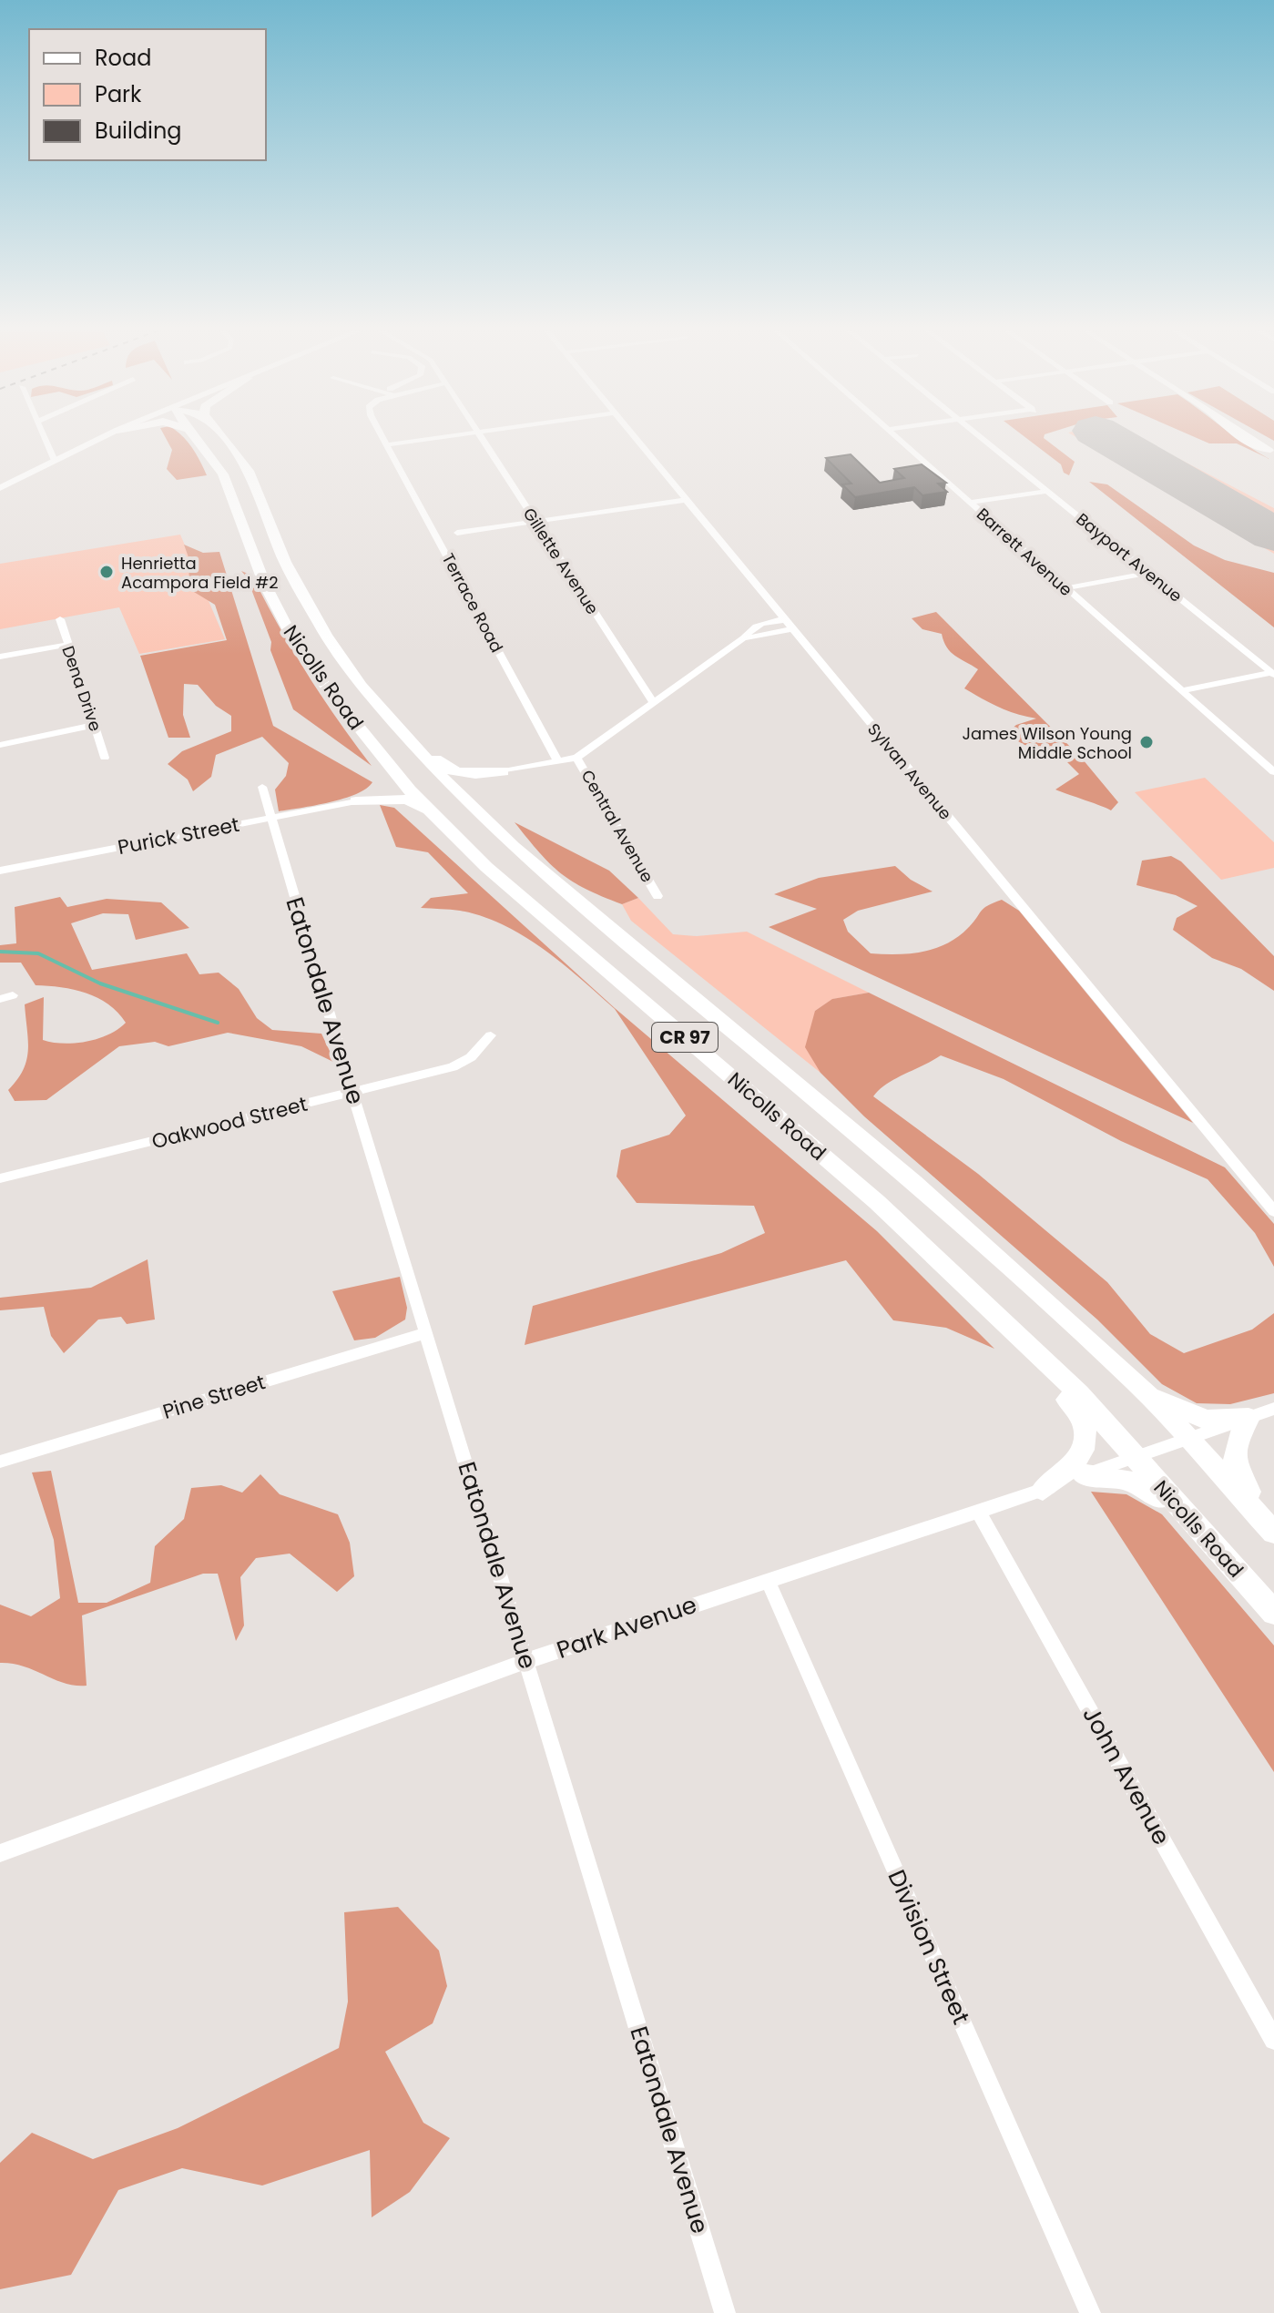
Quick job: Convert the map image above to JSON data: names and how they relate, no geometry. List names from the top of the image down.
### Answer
{
  "streets": {
    "highway": ["Nicolls Road", "CR 97"],
    "street": [
      "Barrett Avenue",
      "Bayport Avenue",
      "Gillette Avenue",
      "Terrace Road",
      "Dena Drive",
      "Sylvan Avenue",
      "Central Avenue",
      "Purick Street",
      "Eatondale Avenue",
      "Oakwood Street",
      "Pine Street",
      "Park Avenue",
      "John Avenue",
      "Division Street"
    ]
  },
  "crossings": [
    ["Nicolls Road", "Park Avenue"],
    ["Purick Street", "Eatondale Avenue"],
    ["Eatondale Avenue", "Oakwood Street"],
    ["Eatondale Avenue", "Pine Street"],
    ["Eatondale Avenue", "Park Avenue"],
    ["Park Avenue", "John Avenue"],
    ["Park Avenue", "Division Street"]
  ],
  "places": ["Henrietta Acampora Field #2", "James Wilson Young Middle School"],
  "legend": ["Road", "Park", "Building"]
}
